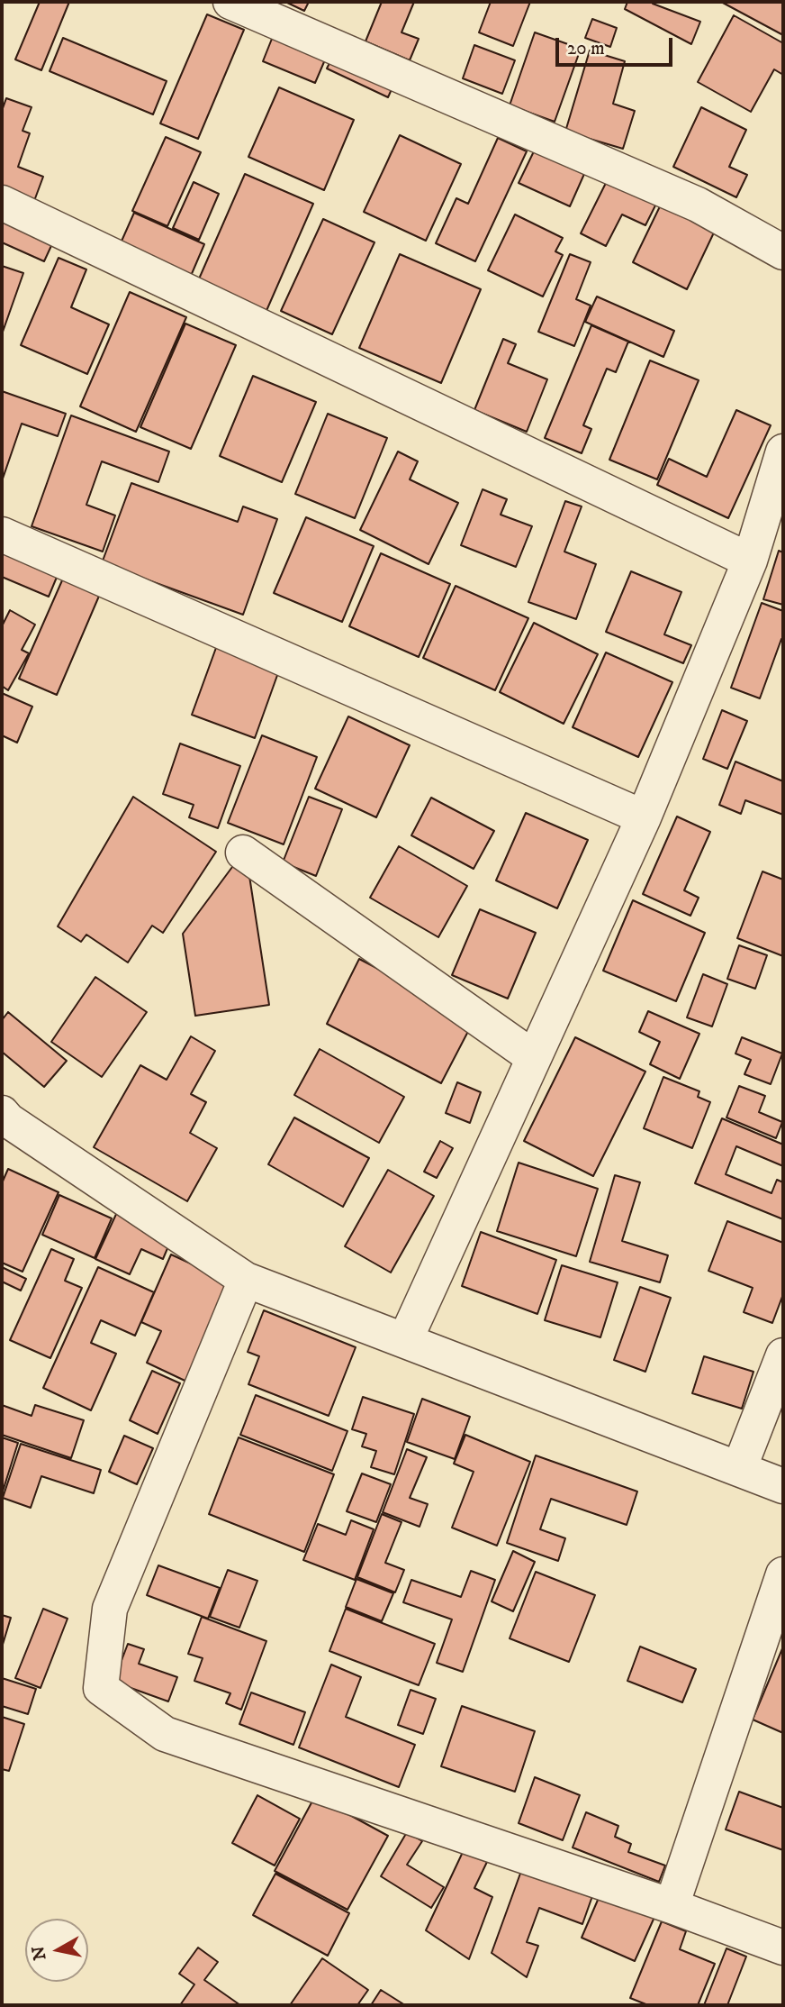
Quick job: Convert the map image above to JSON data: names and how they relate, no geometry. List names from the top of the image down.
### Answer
{
  "scale_bar": "20 m",
  "north": "left"
}
